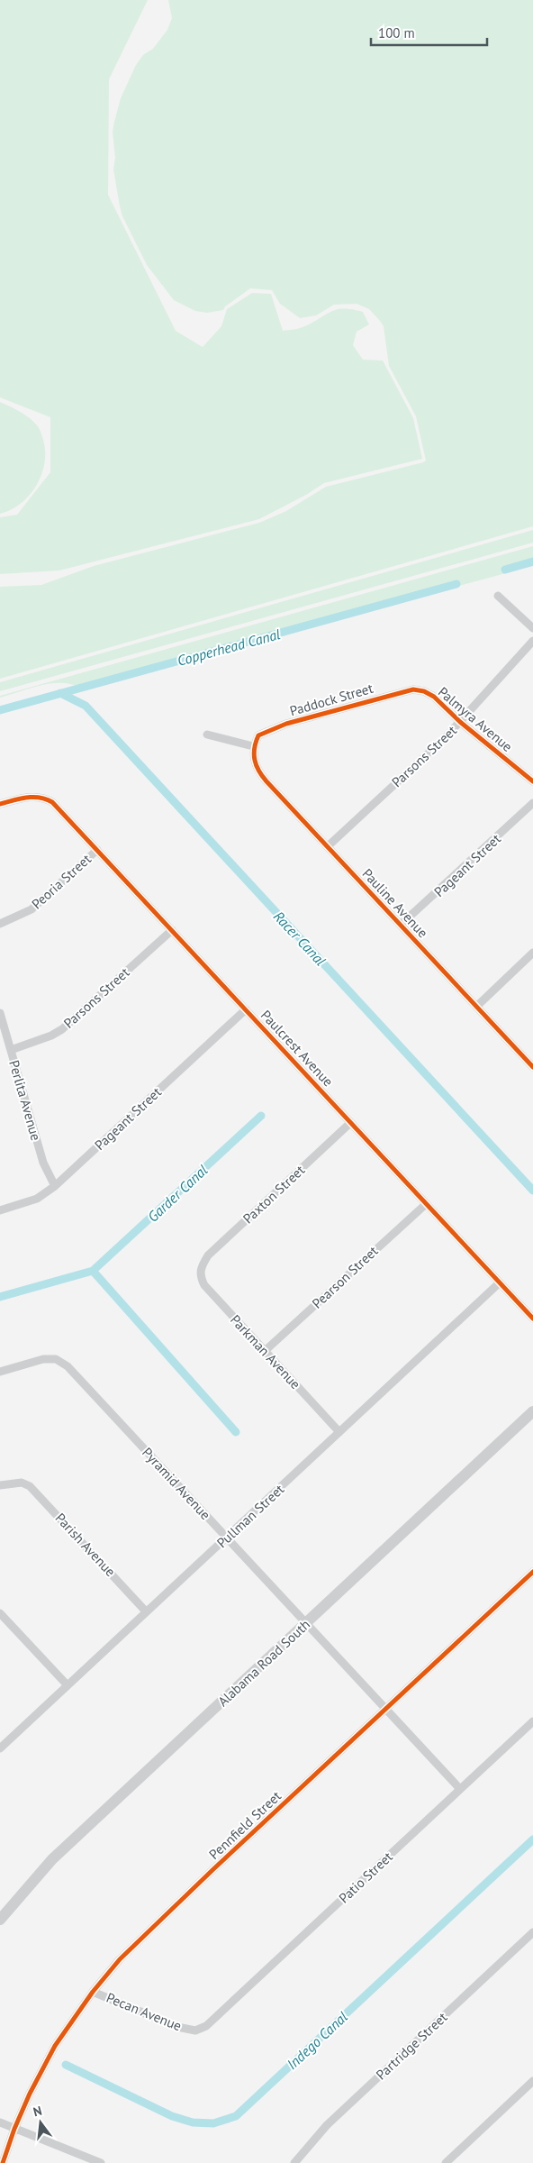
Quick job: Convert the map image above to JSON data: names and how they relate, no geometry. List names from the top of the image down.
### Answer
{
  "streets": {
    "street": [
      "Paddock Street",
      "Palmyra Avenue",
      "Parsons Street",
      "Pageant Street",
      "Peoria Street",
      "Pauline Avenue",
      "Paulcrest Avenue",
      "Perlita Avenue",
      "Paxton Street",
      "Pearson Street",
      "Parkman Avenue",
      "Pyramid Avenue",
      "Pullman Street",
      "Parish Avenue",
      "Alabama Road South",
      "Pennfield Street",
      "Patio Street",
      "Pecan Avenue",
      "Partridge Street"
    ]
  },
  "crossings": [
    ["Paddock Street", "Palmyra Avenue"],
    ["Paddock Street", "Pauline Avenue"],
    ["Palmyra Avenue", "Parsons Street"],
    ["Parsons Street", "Pauline Avenue"],
    ["Parsons Street", "Paulcrest Avenue"],
    ["Parsons Street", "Perlita Avenue"],
    ["Pageant Street", "Pauline Avenue"],
    ["Pageant Street", "Paulcrest Avenue"],
    ["Pageant Street", "Perlita Avenue"],
    ["Peoria Street", "Paulcrest Avenue"],
    ["Paulcrest Avenue", "Paxton Street"],
    ["Paulcrest Avenue", "Pearson Street"],
    ["Paulcrest Avenue", "Pullman Street"],
    ["Paxton Street", "Parkman Avenue"],
    ["Pearson Street", "Parkman Avenue"],
    ["Parkman Avenue", "Pullman Street"],
    ["Pyramid Avenue", "Pullman Street"],
    ["Pyramid Avenue", "Alabama Road South"],
    ["Pyramid Avenue", "Pennfield Street"],
    ["Pyramid Avenue", "Patio Street"],
    ["Pullman Street", "Parish Avenue"],
    ["Pennfield Street", "Pecan Avenue"],
    ["Patio Street", "Pecan Avenue"]
  ],
  "water": [
    "Copperhead Canal",
    "Racer Canal",
    "Garder Canal",
    "Indego Canal"
  ],
  "scale_bar": "100 m",
  "north": "top"
}
